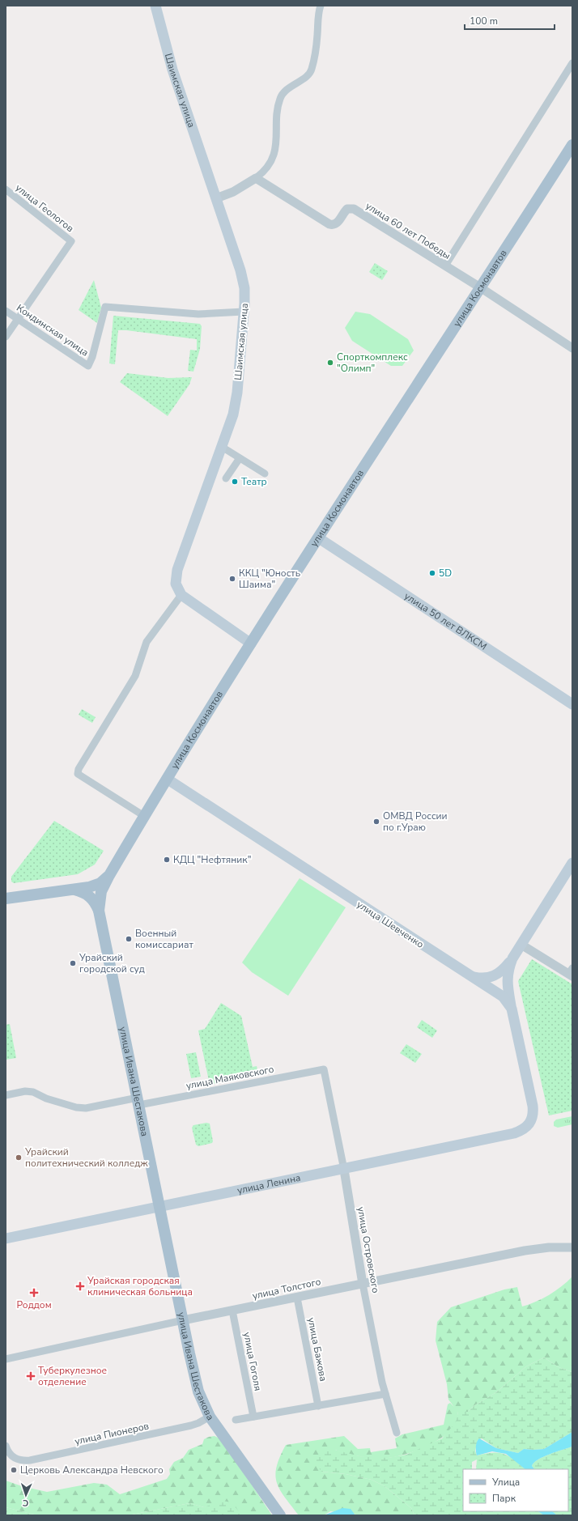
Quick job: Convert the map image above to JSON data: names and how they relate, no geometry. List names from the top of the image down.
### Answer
{
  "streets": {
    "main road": [
      "Шаимская улица",
      "улица Космонавтов",
      "улица 50 лет ВЛКСМ",
      "улица Шевченко",
      "улица Ивана Шестакова",
      "улица Ленина"
    ],
    "street": [
      "улица Геологов",
      "улица 60 лет Победы",
      "Кондинская улица",
      "улица Маяковского",
      "улица Островского",
      "улица Толстого",
      "улица Бажова",
      "улица Гоголя",
      "улица Пионеров"
    ]
  },
  "crossings": [
    ["Шаимская улица", "Кондинская улица"],
    ["улица Геологов", "Кондинская улица"],
    ["улица 60 лет Победы", "улица Космонавтов"],
    ["улица Космонавтов", "улица 50 лет ВЛКСМ"],
    ["улица Космонавтов", "улица Шевченко"],
    ["улица Космонавтов", "улица Ивана Шестакова"],
    ["улица Шевченко", "улица Ленина"],
    ["улица Маяковского", "улица Ивана Шестакова"],
    ["улица Маяковского", "улица Островского"],
    ["улица Ивана Шестакова", "улица Ленина"],
    ["улица Ивана Шестакова", "улица Толстого"],
    ["улица Ивана Шестакова", "улица Пионеров"],
    ["улица Ленина", "улица Островского"],
    ["улица Островского", "улица Толстого"],
    ["улица Толстого", "улица Бажова"],
    ["улица Толстого", "улица Гоголя"]
  ],
  "places": {
    "other": [
      "Спорткомплекс \"Олимп\"",
      "Театр",
      "5D",
      "ККЦ \"Юность Шаима\"",
      "ОМВД России по г.Ураю",
      "КДЦ \"Нефтяник\"",
      "Военный комиссариат",
      "Урайский городской суд",
      "Урайский политехнический колледж",
      "Церковь Александра Невского"
    ],
    "health": ["Урайская городская клиническая больница", "Роддом", "Туберкулезное отделение"]
  },
  "legend": ["Улица", "Парк"],
  "scale_bar": "100 m",
  "north": "bottom"
}
